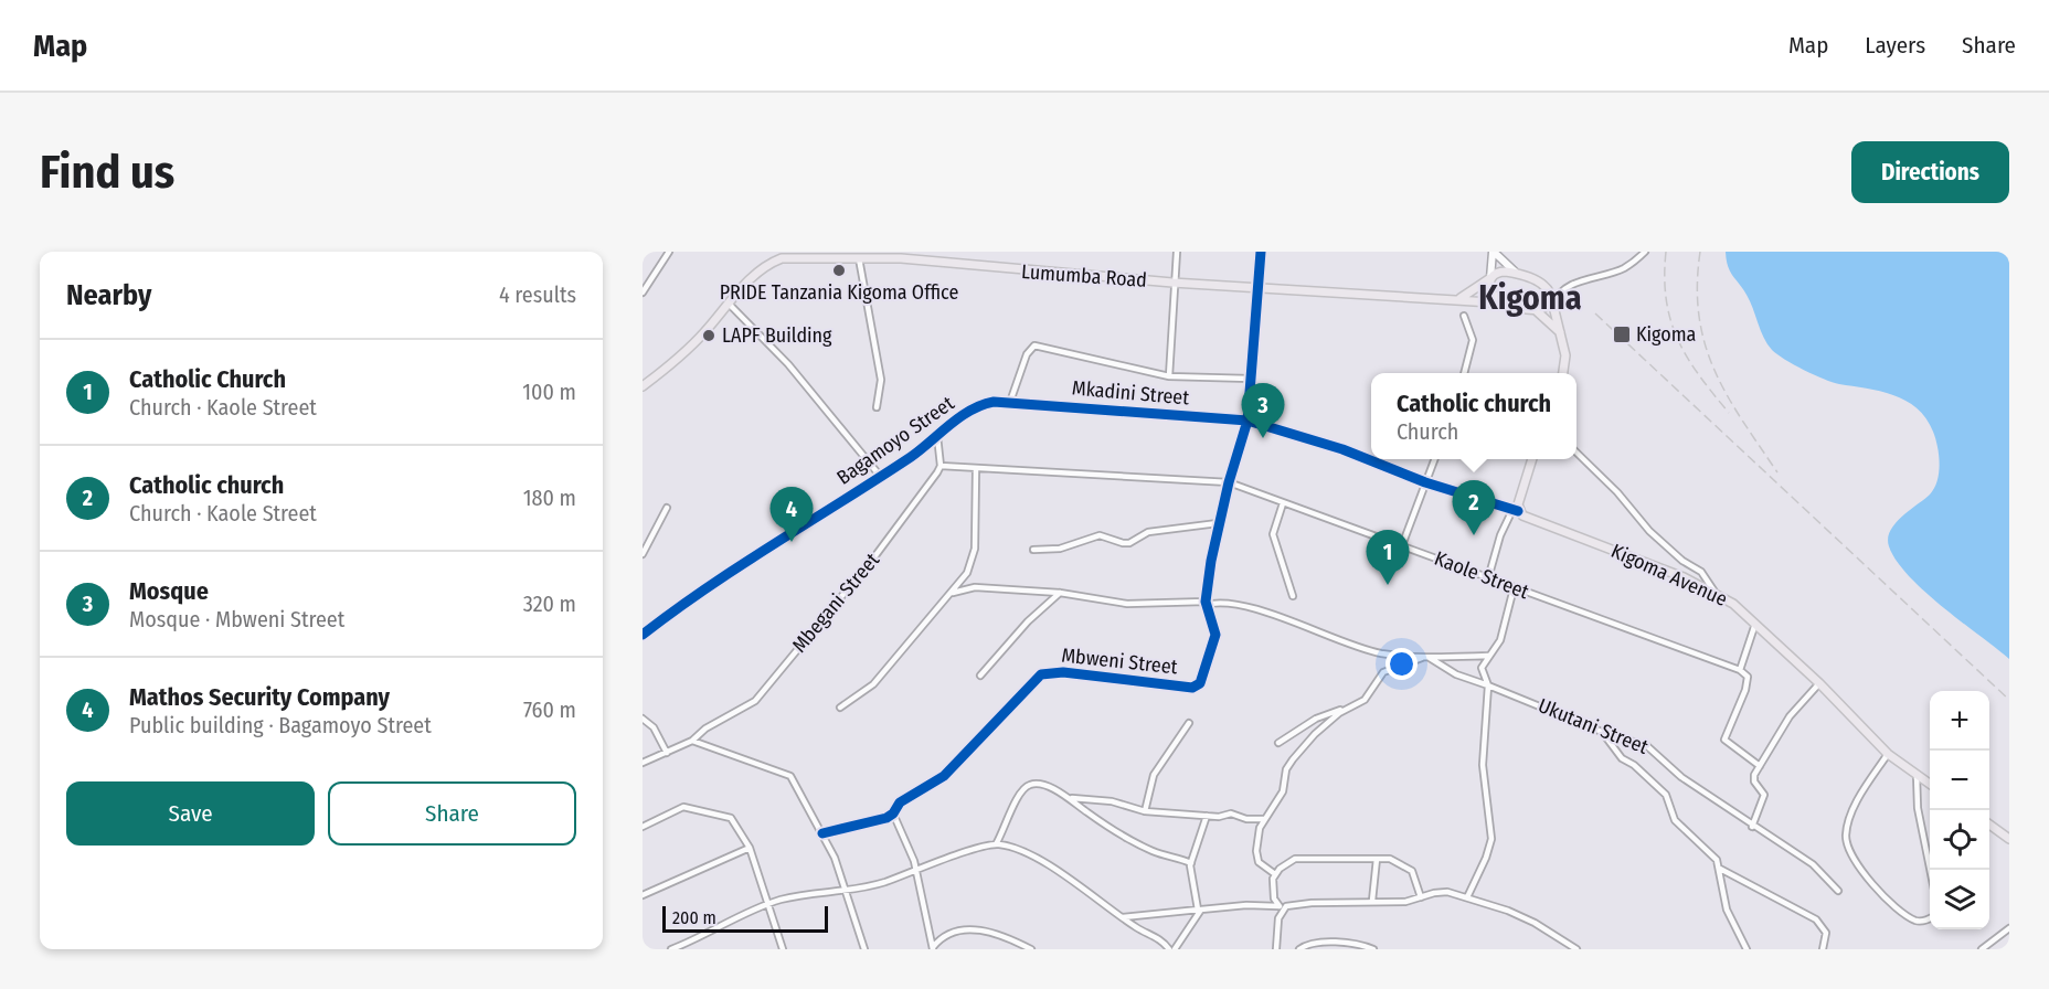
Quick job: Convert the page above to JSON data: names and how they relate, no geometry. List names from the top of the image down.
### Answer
{
  "streets": {
    "main road": ["Lumumba Road", "Kigoma Avenue"],
    "street": [
      "Mkadini Street",
      "Bagamoyo Street",
      "Kaole Street",
      "Mbegani Street",
      "Mbweni Street",
      "Ukutani Street"
    ]
  },
  "crossings": [
    ["Lumumba Road", "Mbweni Street"],
    ["Mkadini Street", "Bagamoyo Street"],
    ["Mkadini Street", "Mbweni Street"],
    ["Kaole Street", "Mbegani Street"],
    ["Kaole Street", "Mbweni Street"]
  ],
  "districts": ["Kigoma"],
  "places": {
    "other": ["PRIDE Tanzania Kigoma Office", "LAPF Building"],
    "transit": ["Kigoma"]
  },
  "scale_bar": "200 m",
  "page": {
    "header": "Map",
    "nav": ["Map", "Layers", "Share"],
    "buttons": [
      "Directions",
      ["Save", "Share"]
    ],
    "title": "Find us",
    "heading": ["Nearby", "4 results"],
    "list": [
      {
        "mark": "1",
        "name": "Catholic Church",
        "note": "Church · Kaole Street",
        "value": "100 m"
      },
      {
        "mark": "2",
        "name": "Catholic church",
        "note": "Church · Kaole Street",
        "value": "180 m"
      },
      {
        "mark": "3",
        "name": "Mosque",
        "note": "Mosque · Mbweni Street",
        "value": "320 m"
      },
      {
        "mark": "4",
        "name": "Mathos Security Company",
        "note": "Public building · Bagamoyo Street",
        "value": "760 m"
      }
    ],
    "popup": ["Catholic church", "Church"],
    "pins": [
      "3",
      "2",
      "4",
      "1"
    ],
    "map_buttons": ["+", "−"],
    "scale": "200 m"
  }
}
